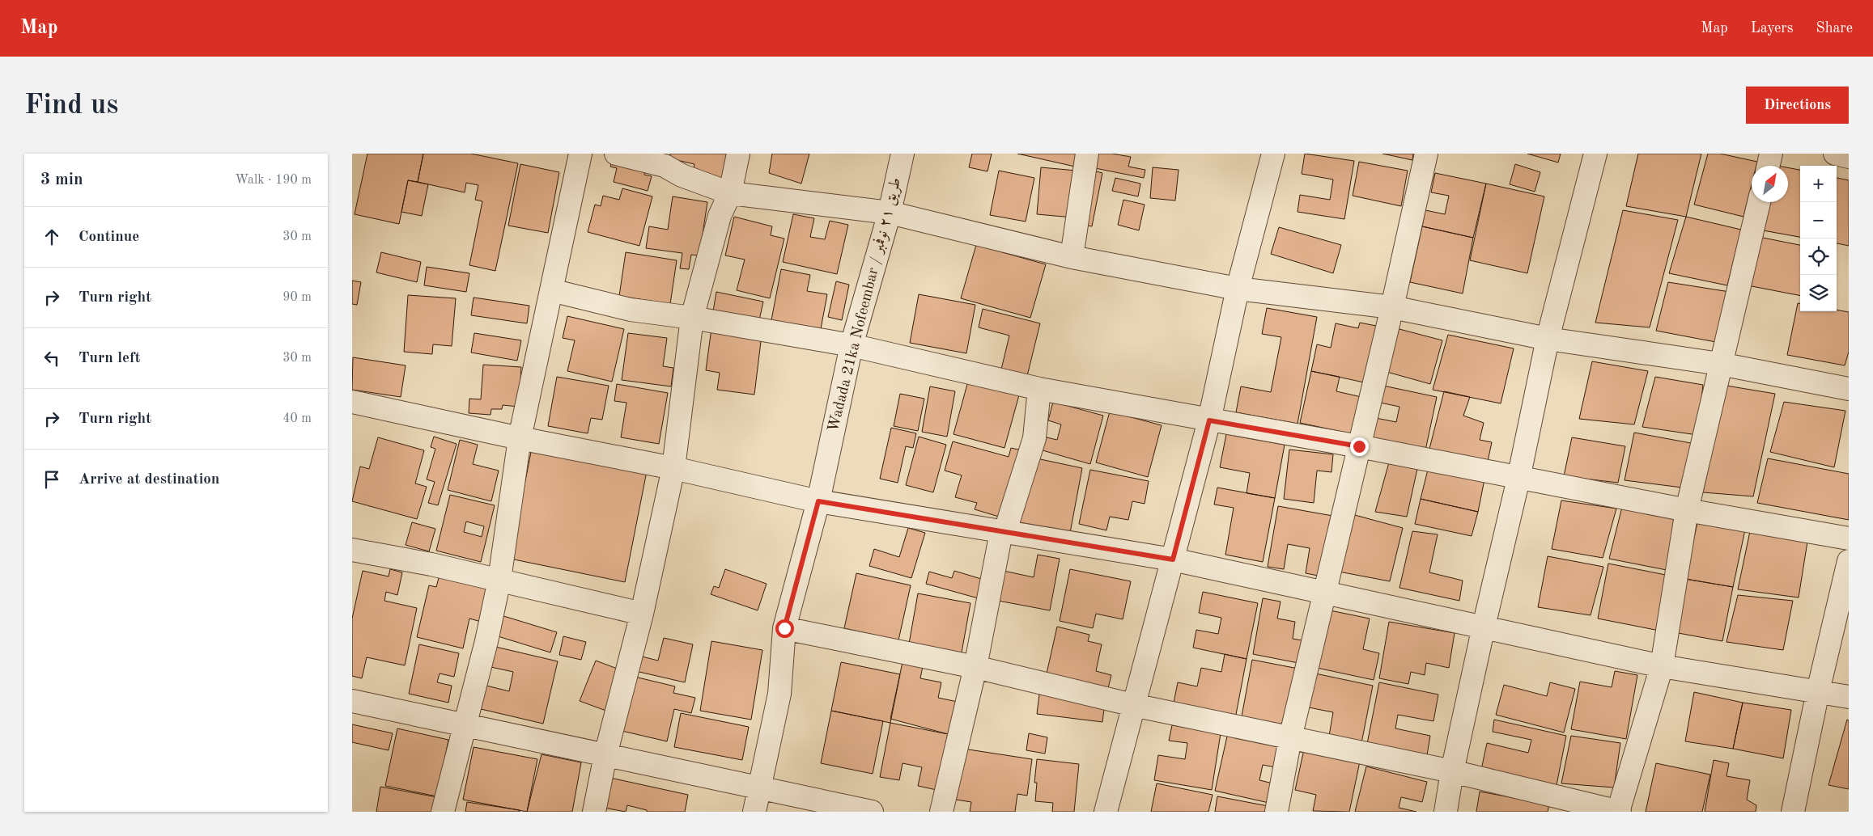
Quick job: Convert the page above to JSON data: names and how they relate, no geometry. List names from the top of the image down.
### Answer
{
  "streets": {
    "street": ["Wadada 21ka Nofeembar / طريق ٢١ نوفمبر"]
  },
  "north": "top right",
  "page": {
    "header": "Map",
    "nav": ["Map", "Layers", "Share"],
    "buttons": "Directions",
    "title": "Find us",
    "heading": ["3 min", "Walk · 190 m"],
    "map_buttons": ["+", "−"],
    "list": [
      ["Continue", "30 m"],
      ["Turn right", "90 m"],
      ["Turn left", "30 m"],
      ["Turn right", "40 m"],
      "Arrive at destination"
    ]
  }
}
